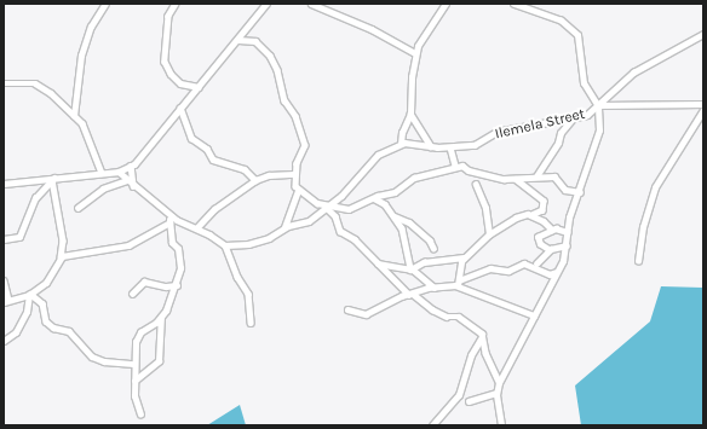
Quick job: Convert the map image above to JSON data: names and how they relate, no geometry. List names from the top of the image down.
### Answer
{
  "streets": {
    "street": ["Ilemela Street"]
  }
}
